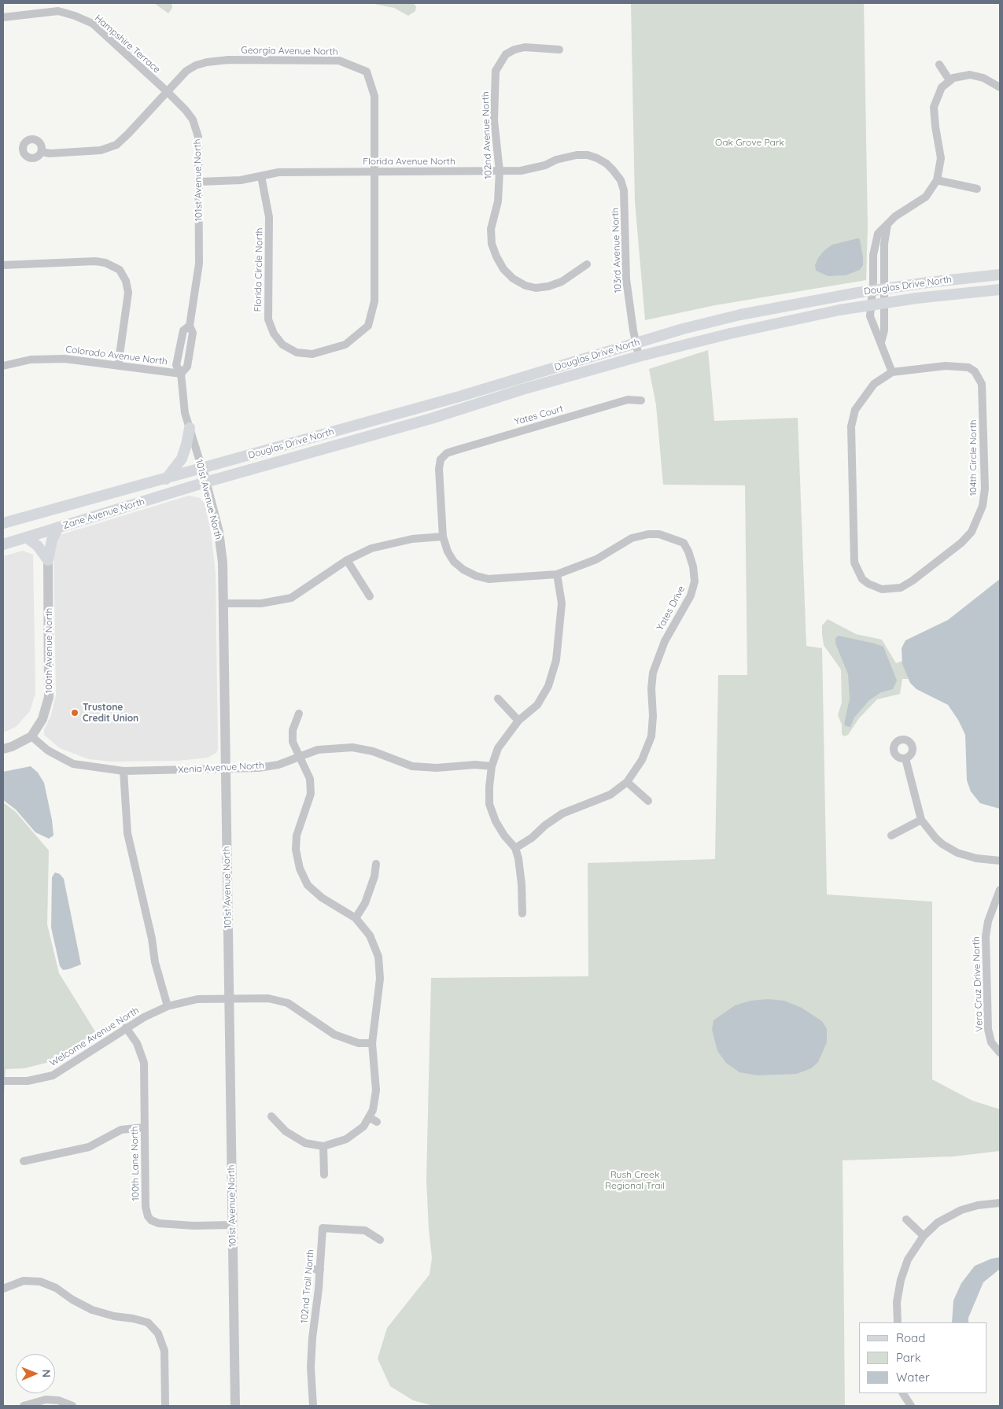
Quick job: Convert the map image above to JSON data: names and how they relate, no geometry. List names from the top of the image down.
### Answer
{
  "streets": {
    "main road": ["Douglas Drive North", "Zane Avenue North"],
    "street": [
      "Hampshire Terrace",
      "Georgia Avenue North",
      "102nd Avenue North",
      "Florida Avenue North",
      "101st Avenue North",
      "103rd Avenue North",
      "Florida Circle North",
      "Colorado Avenue North",
      "Yates Court",
      "104th Circle North",
      "Yates Drive",
      "100th Avenue North",
      "Xenia Avenue North",
      "Vera Cruz Drive North",
      "Welcome Avenue North",
      "100th Lane North",
      "102nd Trail North"
    ]
  },
  "crossings": [
    ["Hampshire Terrace", "Georgia Avenue North"],
    ["Hampshire Terrace", "101st Avenue North"],
    ["Georgia Avenue North", "Florida Avenue North"],
    ["Georgia Avenue North", "101st Avenue North"],
    ["Georgia Avenue North", "Florida Circle North"],
    ["102nd Avenue North", "Florida Avenue North"],
    ["Florida Avenue North", "101st Avenue North"],
    ["Florida Avenue North", "103rd Avenue North"],
    ["Florida Avenue North", "Florida Circle North"],
    ["101st Avenue North", "Douglas Drive North"],
    ["101st Avenue North", "Colorado Avenue North"],
    ["101st Avenue North", "Zane Avenue North"],
    ["101st Avenue North", "Xenia Avenue North"],
    ["101st Avenue North", "Welcome Avenue North"],
    ["101st Avenue North", "100th Lane North"],
    ["103rd Avenue North", "Douglas Drive North"],
    ["Douglas Drive North", "Zane Avenue North"],
    ["Yates Court", "Yates Drive"],
    ["100th Avenue North", "Xenia Avenue North"],
    ["Welcome Avenue North", "100th Lane North"]
  ],
  "parks": ["Oak Grove Park", "Rush Creek Regional Trail"],
  "places": ["Trustone Credit Union"],
  "legend": ["Road", "Park", "Water"],
  "north": "right"
}
